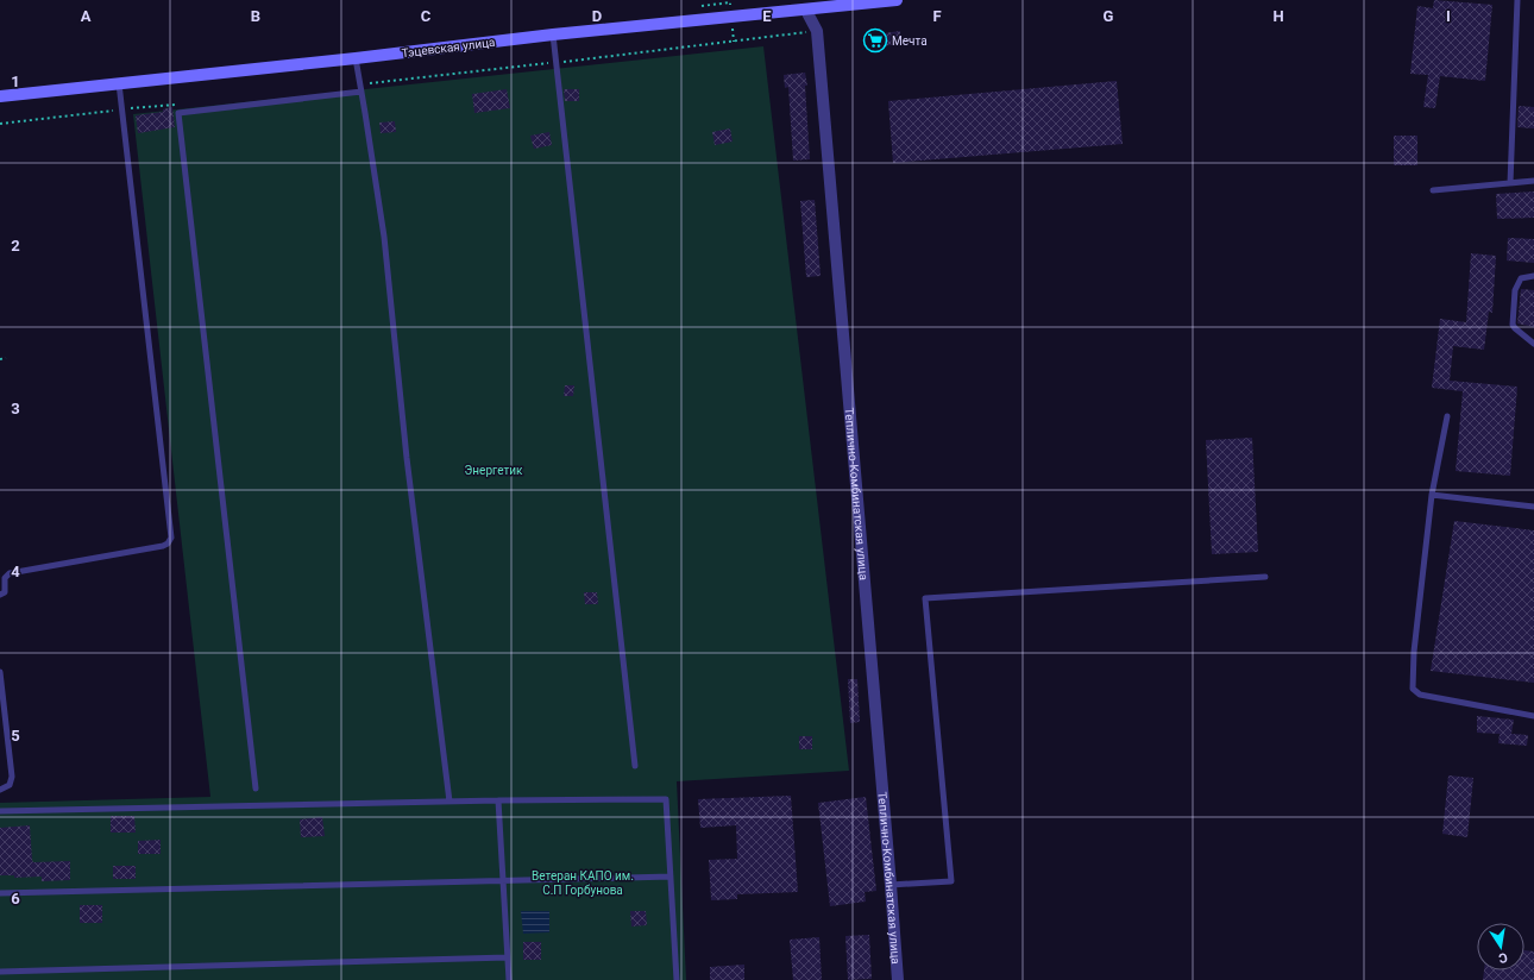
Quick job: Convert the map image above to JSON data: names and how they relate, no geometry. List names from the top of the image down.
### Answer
{
  "streets": {
    "main road": ["Тэцевская улица"],
    "street": ["Теплично-Комбинатская улица"]
  },
  "crossings": [
    ["Тэцевская улица", "Теплично-Комбинатская улица"]
  ],
  "parks": ["Энергетик", "Ветеран КАПО им. С.П Горбунова"],
  "places": {
    "supermarket": ["Мечта"]
  },
  "north": "bottom",
  "grid": {
    "columns": [
      "A",
      "B",
      "C",
      "D",
      "E",
      "F",
      "G",
      "H",
      "I"
    ],
    "rows": [
      "1",
      "2",
      "3",
      "4",
      "5",
      "6"
    ]
  }
}
